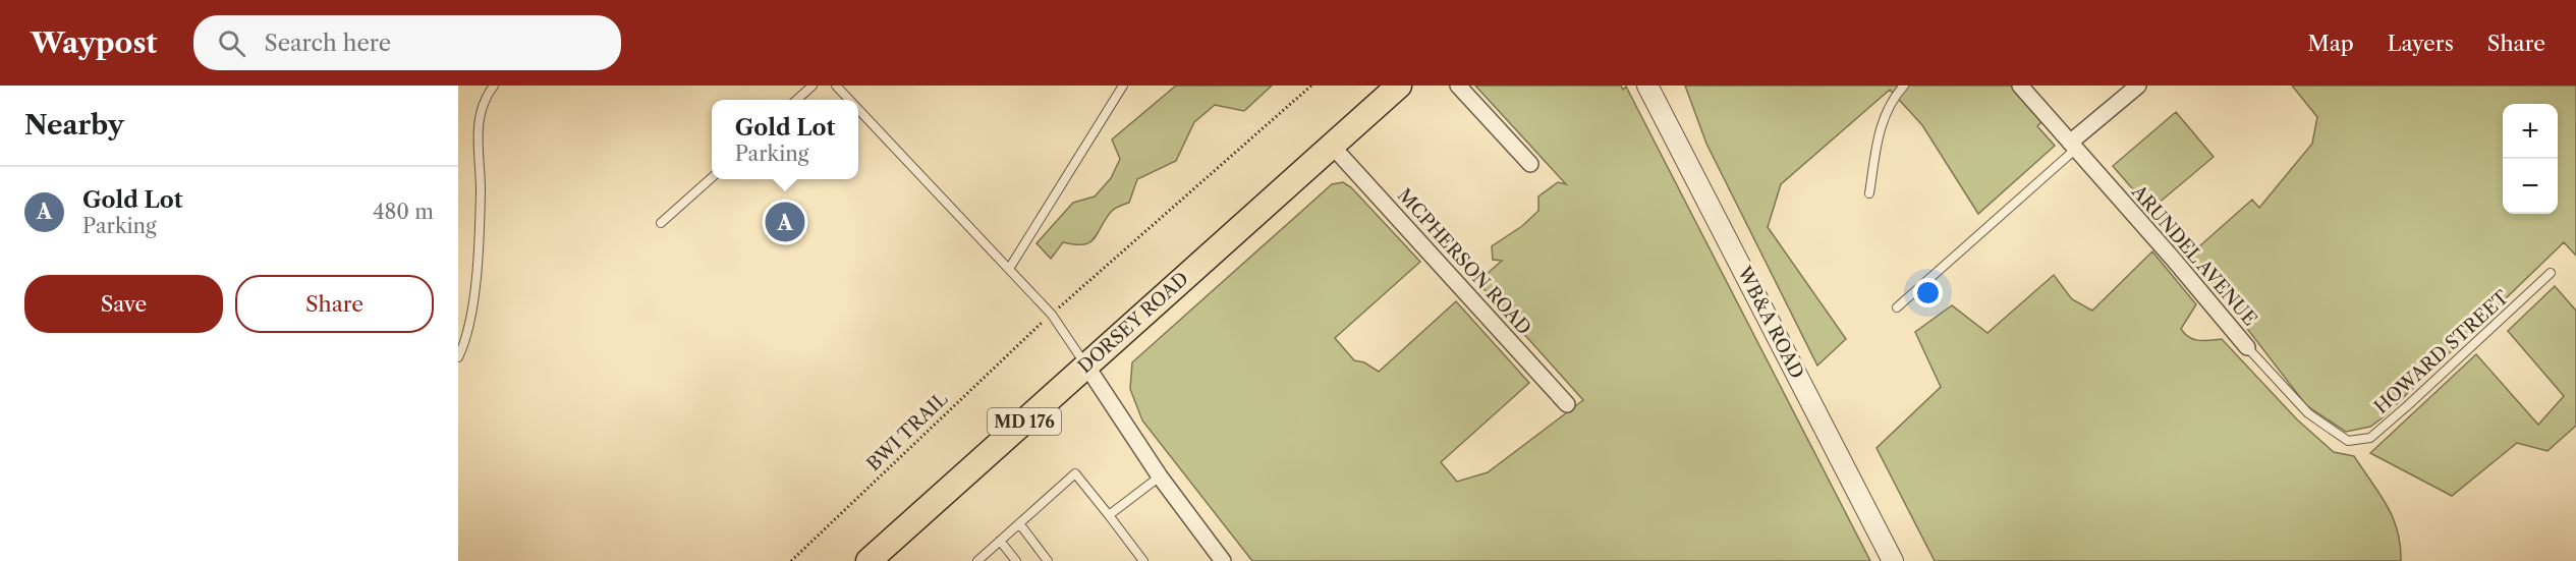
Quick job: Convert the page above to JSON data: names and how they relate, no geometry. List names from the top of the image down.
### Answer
{
  "streets": {
    "main road": ["DORSEY ROAD", "MD 176"],
    "street": ["ARUNDEL AVENUE", "MCPHERSON ROAD", "WB&A ROAD"],
    "lane": ["HOWARD STREET"],
    "path": ["BWI TRAIL"]
  },
  "crossings": [
    ["ARUNDEL AVENUE", "HOWARD STREET"],
    ["MCPHERSON ROAD", "DORSEY ROAD"]
  ],
  "page": {
    "header": "Waypost",
    "search": "Search here",
    "nav": ["Map", "Layers", "Share"],
    "heading": "Nearby",
    "popup": ["Gold Lot", "Parking"],
    "map_buttons": ["+", "−"],
    "list": [
      {
        "mark": "A",
        "name": "Gold Lot",
        "note": "Parking",
        "value": "480 m"
      }
    ],
    "pins": "A",
    "buttons": ["Save", "Share"]
  }
}
